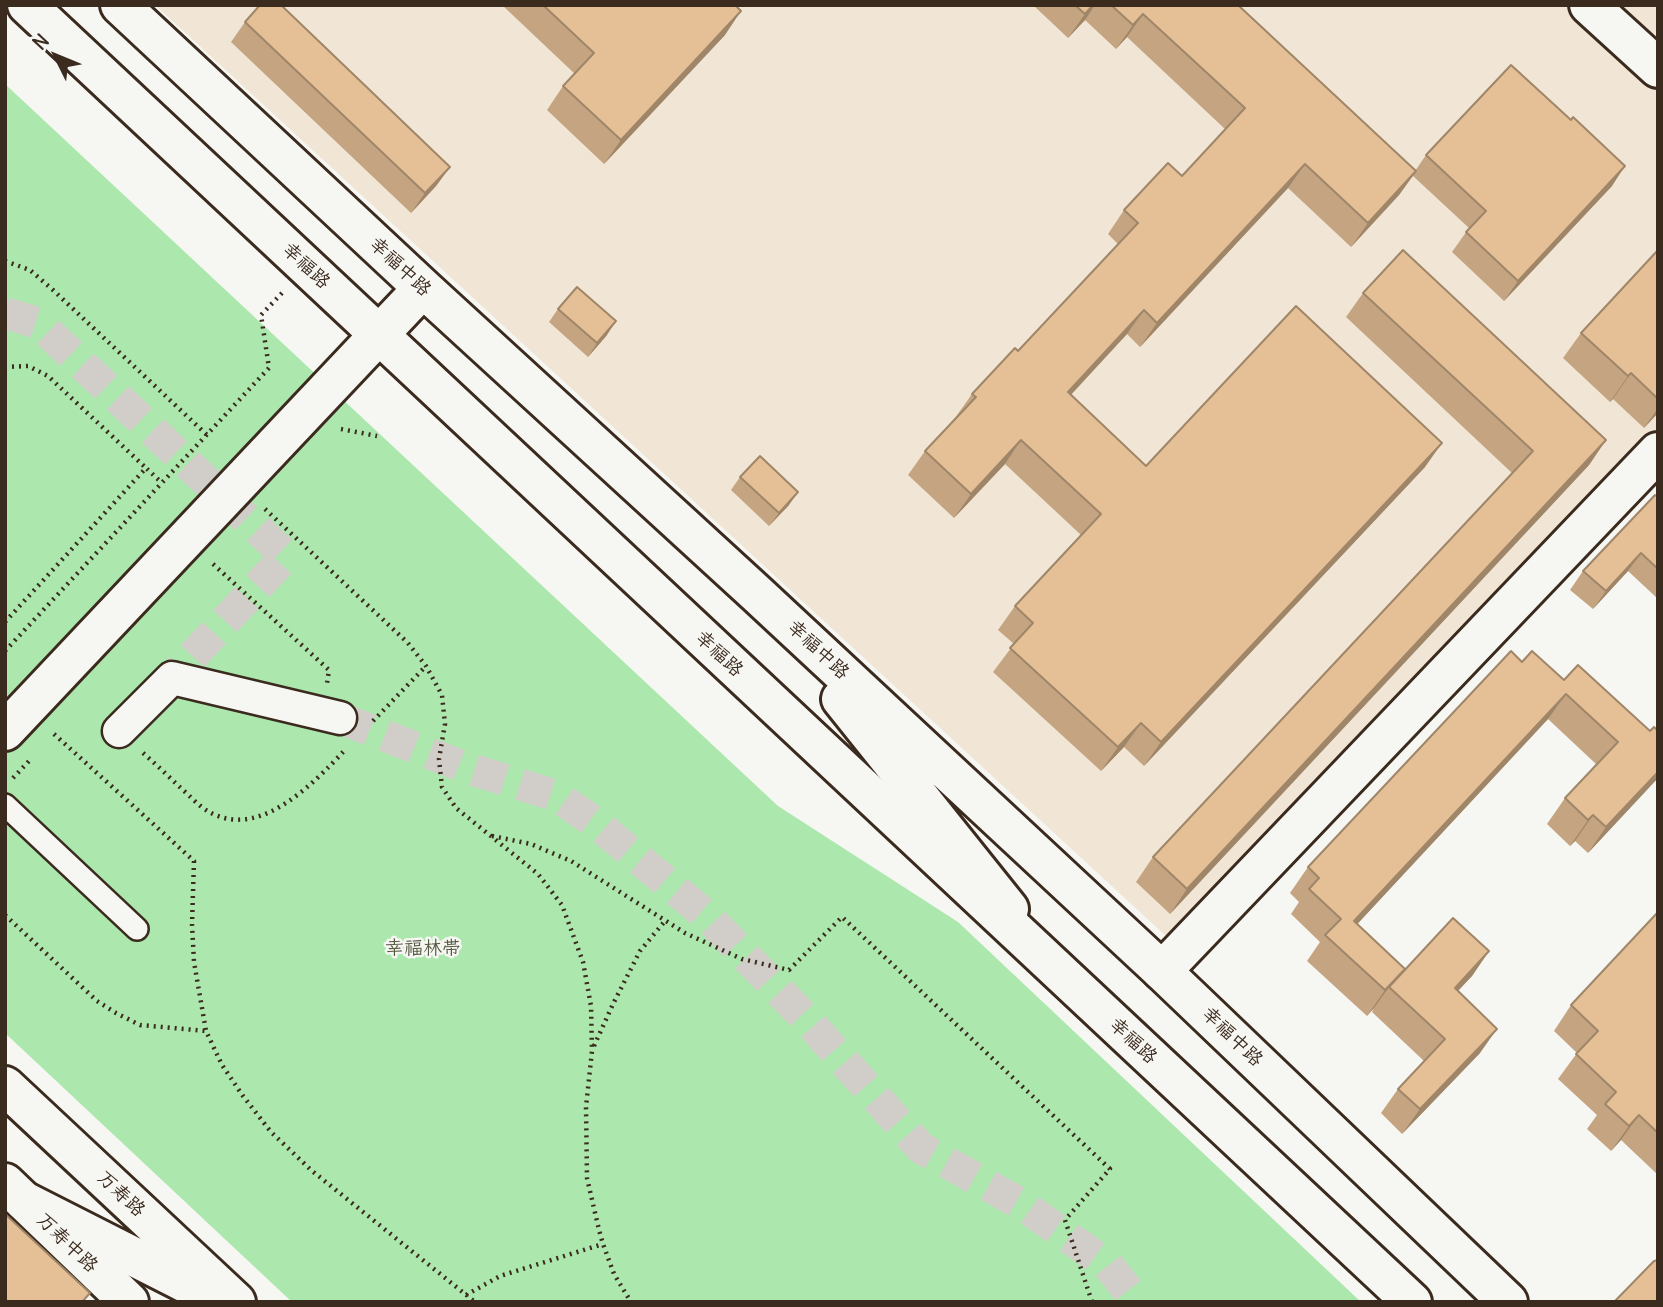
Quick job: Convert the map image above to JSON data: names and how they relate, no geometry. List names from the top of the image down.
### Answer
{
  "streets": {
    "main road": [
      "幸福路",
      "幸福中路",
      "万寿路",
      "万寿中路"
    ]
  },
  "parks": ["幸福林带"],
  "north": "top left"
}
